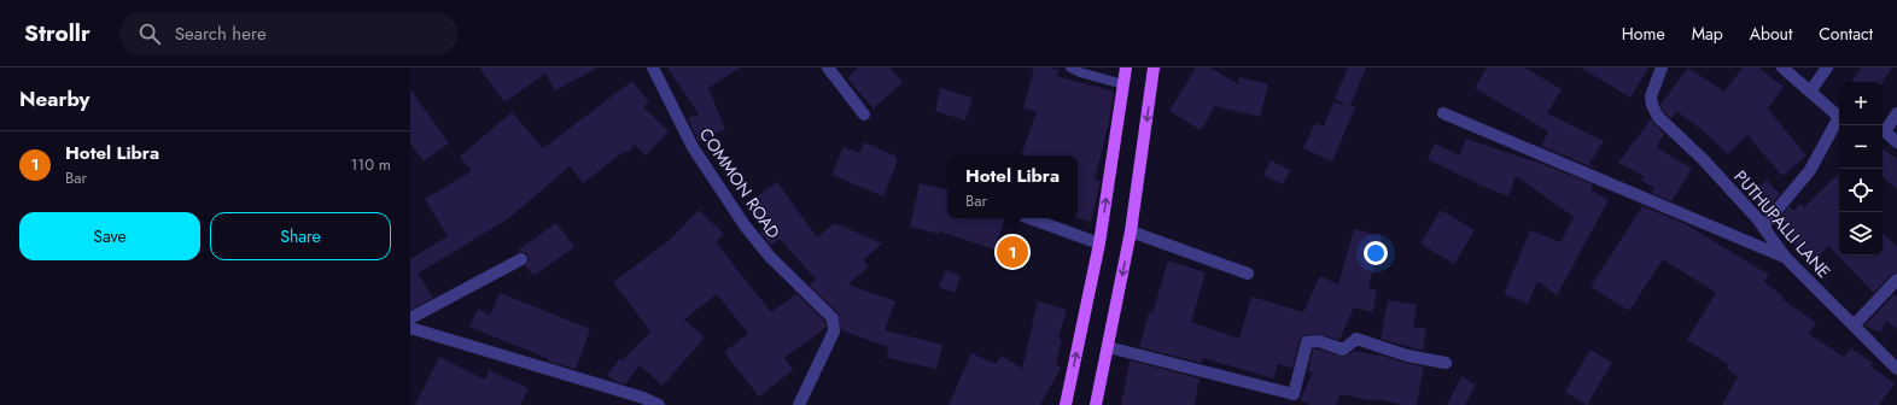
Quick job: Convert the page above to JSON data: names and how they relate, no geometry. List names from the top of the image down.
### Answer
{
  "streets": {
    "street": ["COMMON ROAD", "PUTHUPALLI LANE"]
  },
  "page": {
    "header": "Strollr",
    "search": "Search here",
    "nav": [
      "Home",
      "Map",
      "About",
      "Contact"
    ],
    "heading": "Nearby",
    "map_buttons": ["+", "−"],
    "list": [
      {
        "mark": "1",
        "name": "Hotel Libra",
        "note": "Bar",
        "value": "110 m"
      }
    ],
    "popup": ["Hotel Libra", "Bar"],
    "buttons": ["Save", "Share"],
    "pins": "1"
  }
}
